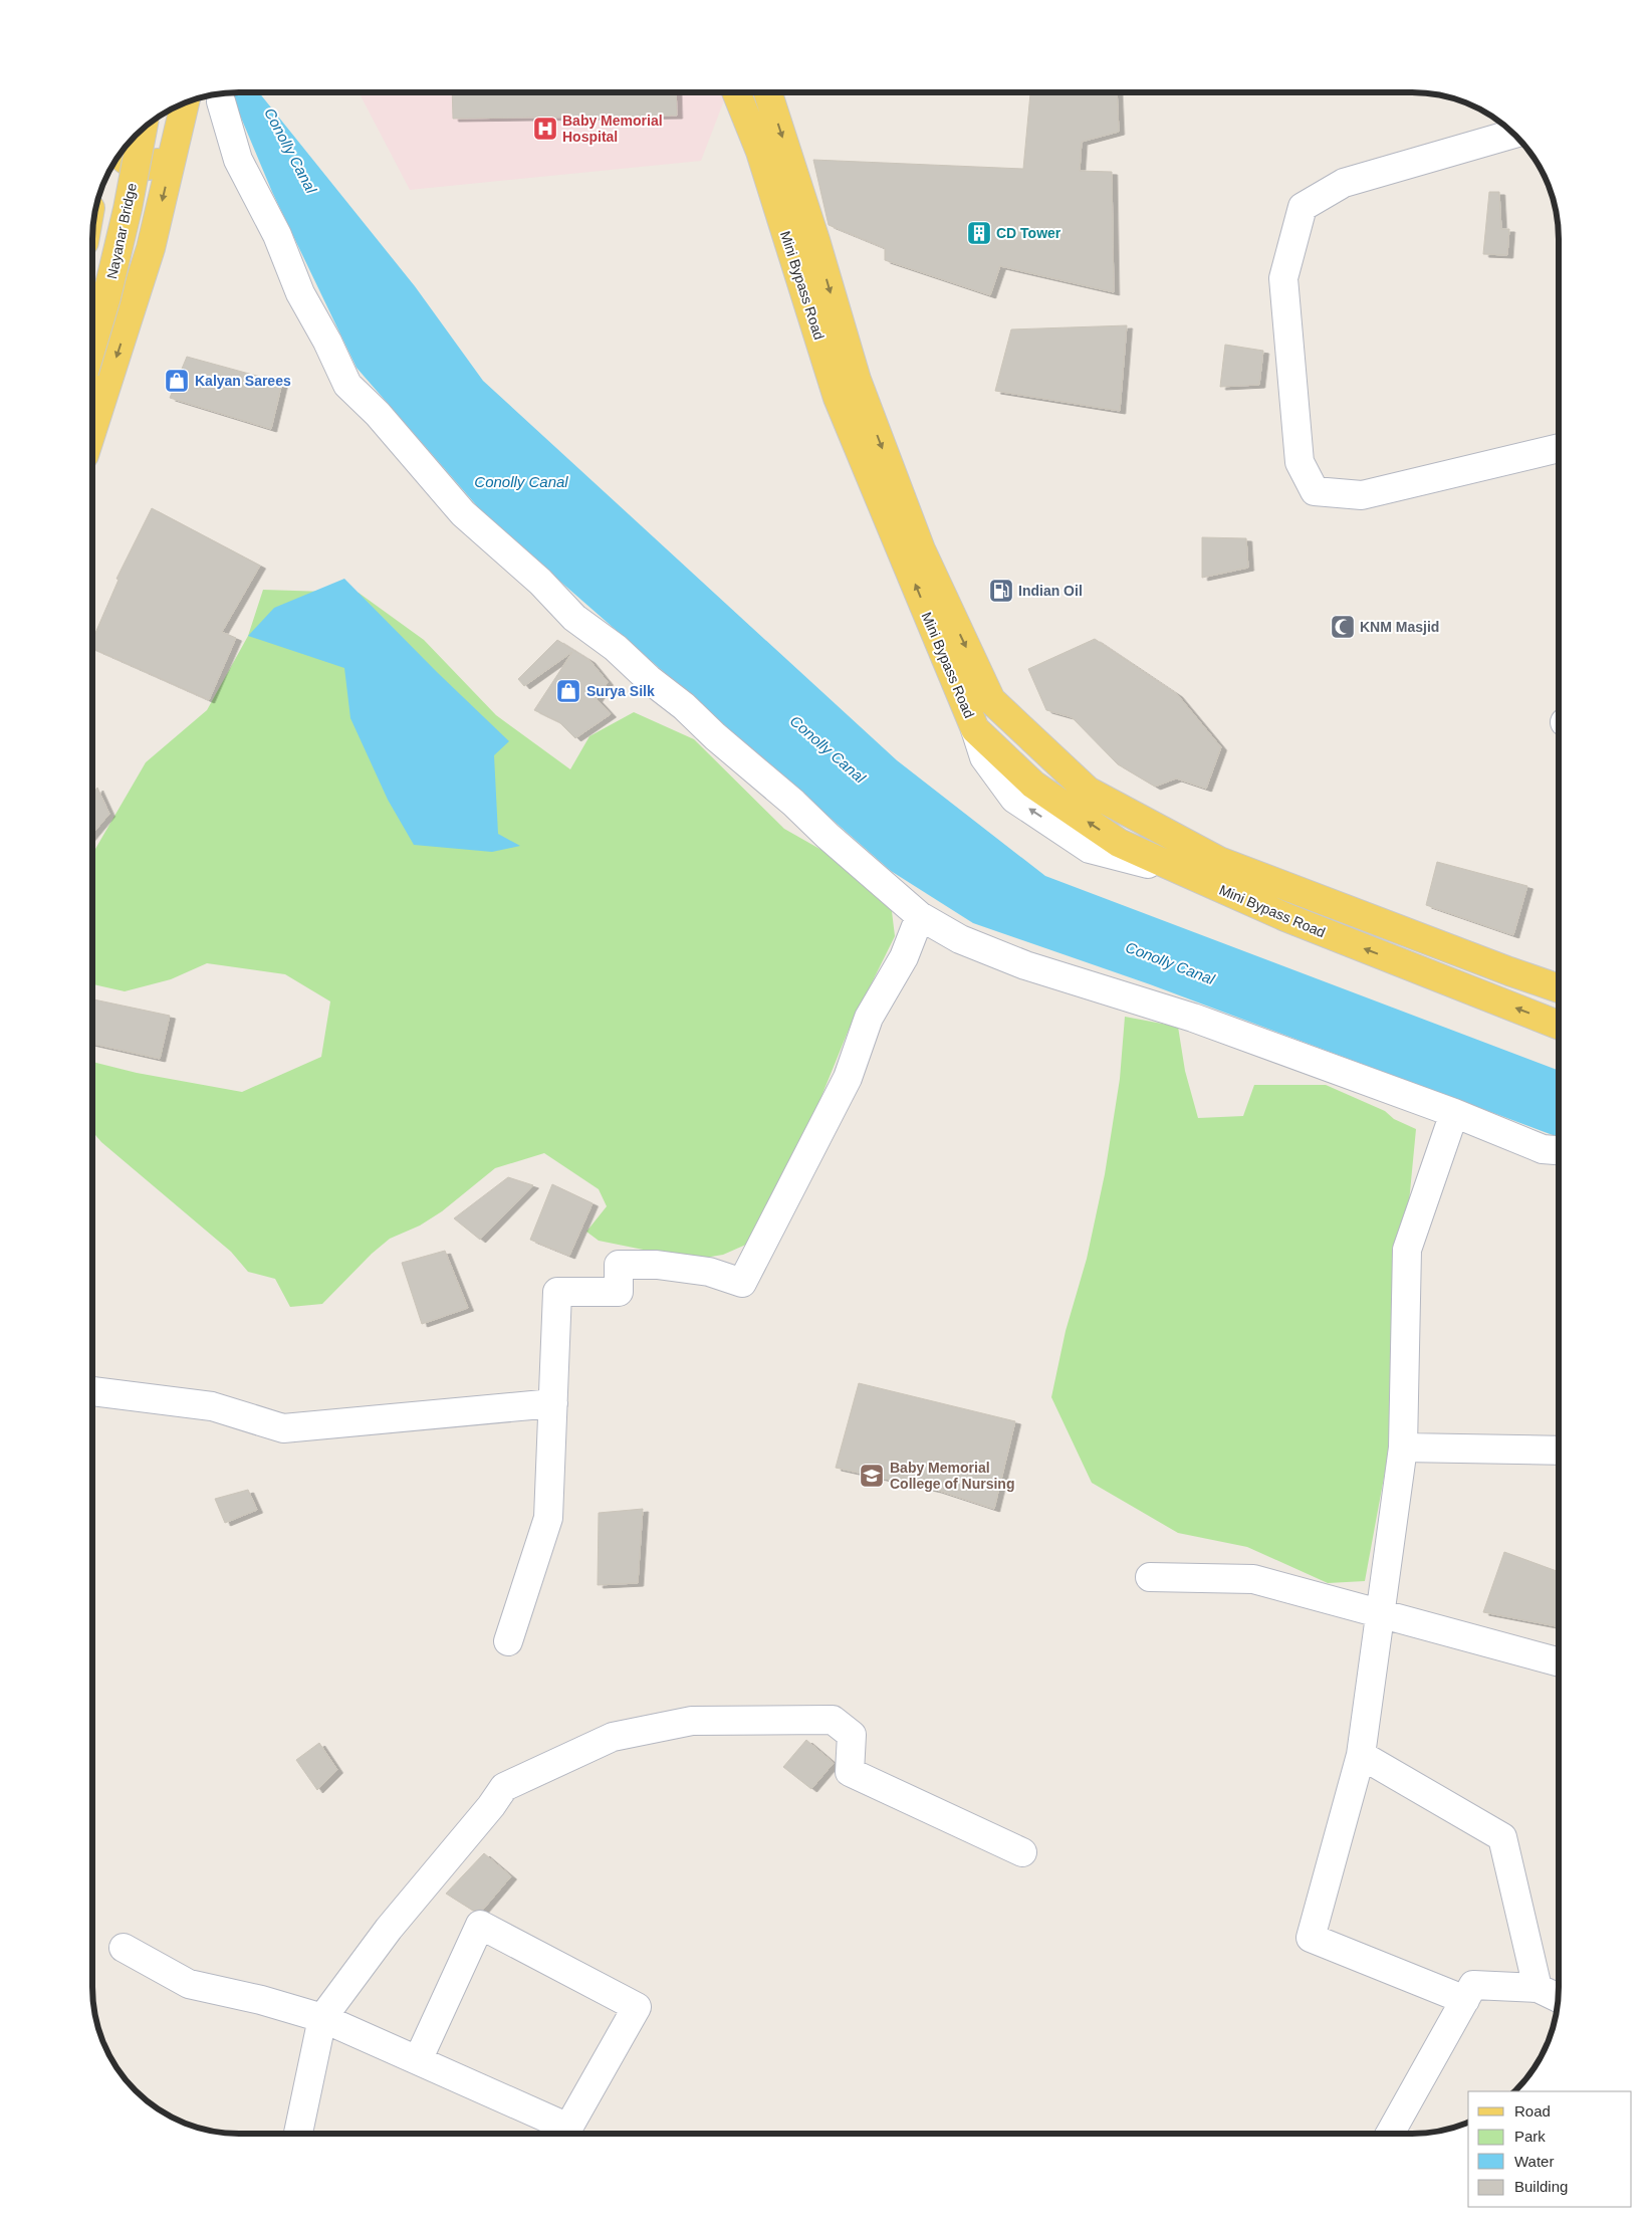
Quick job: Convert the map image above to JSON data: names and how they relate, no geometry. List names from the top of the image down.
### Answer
{
  "streets": {
    "main road": ["Nayanar Bridge", "Mini Bypass Road"]
  },
  "water": ["Conolly Canal"],
  "places": {
    "hospital": ["Baby Memorial Hospital"],
    "building": ["CD Tower"],
    "shop": ["Kalyan Sarees", "Surya Silk"],
    "fuel station": ["Indian Oil"],
    "mosque": ["KNM Masjid"],
    "school or university": ["Baby Memorial College of Nursing"]
  },
  "legend": [
    "Road",
    "Park",
    "Water",
    "Building"
  ]
}
